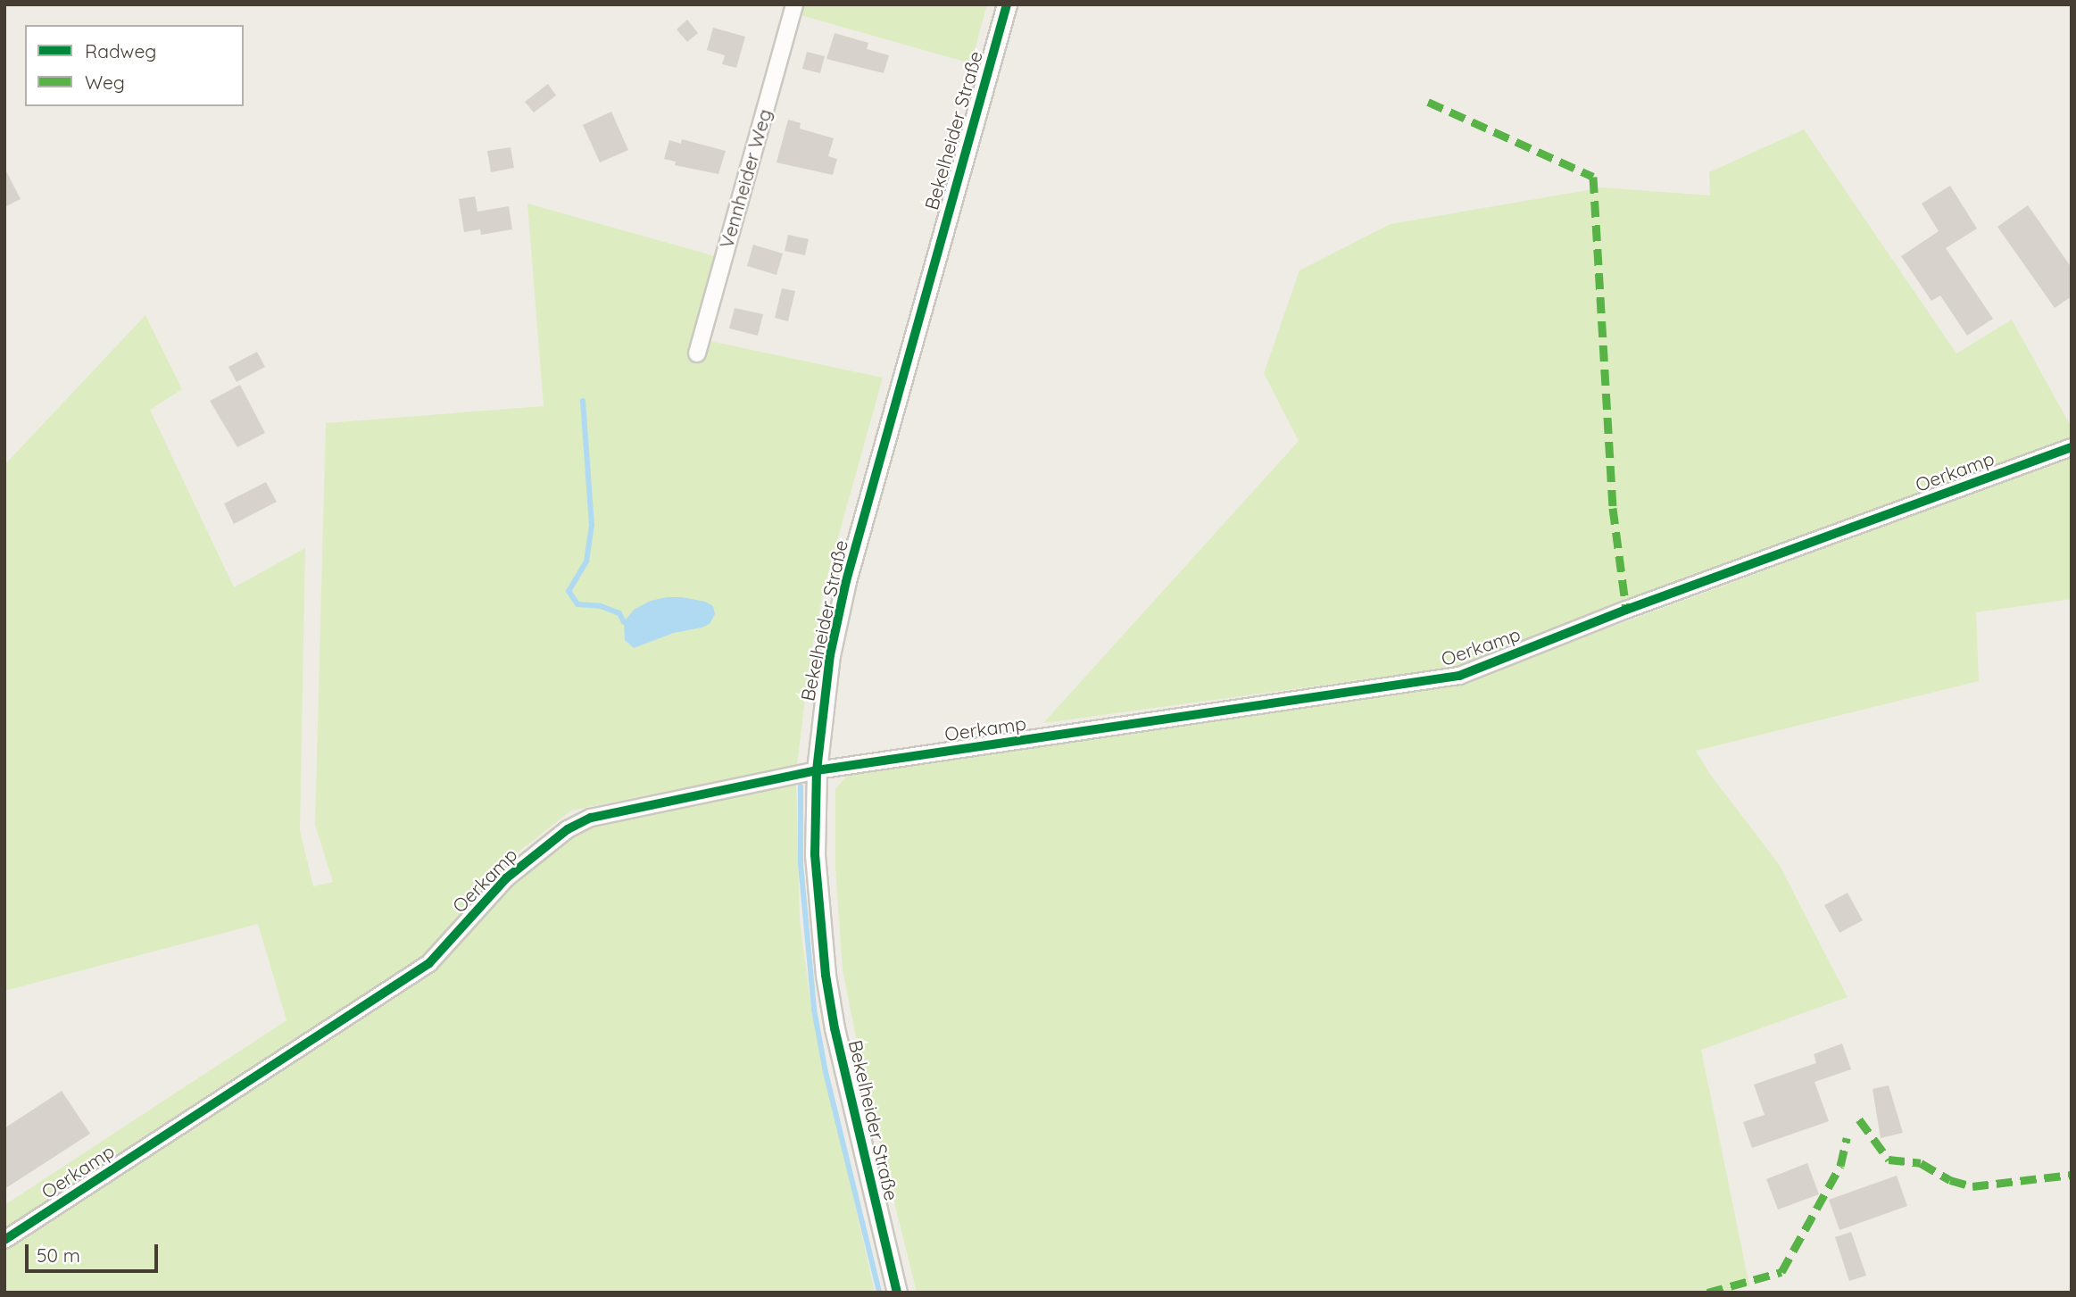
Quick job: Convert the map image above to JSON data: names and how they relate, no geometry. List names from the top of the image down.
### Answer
{
  "streets": {
    "street": ["Bekelheider Straße", "Vennheider Weg", "Oerkamp"]
  },
  "crossings": [
    ["Bekelheider Straße", "Oerkamp"]
  ],
  "legend": ["Radweg", "Weg"],
  "scale_bar": "50 m"
}
